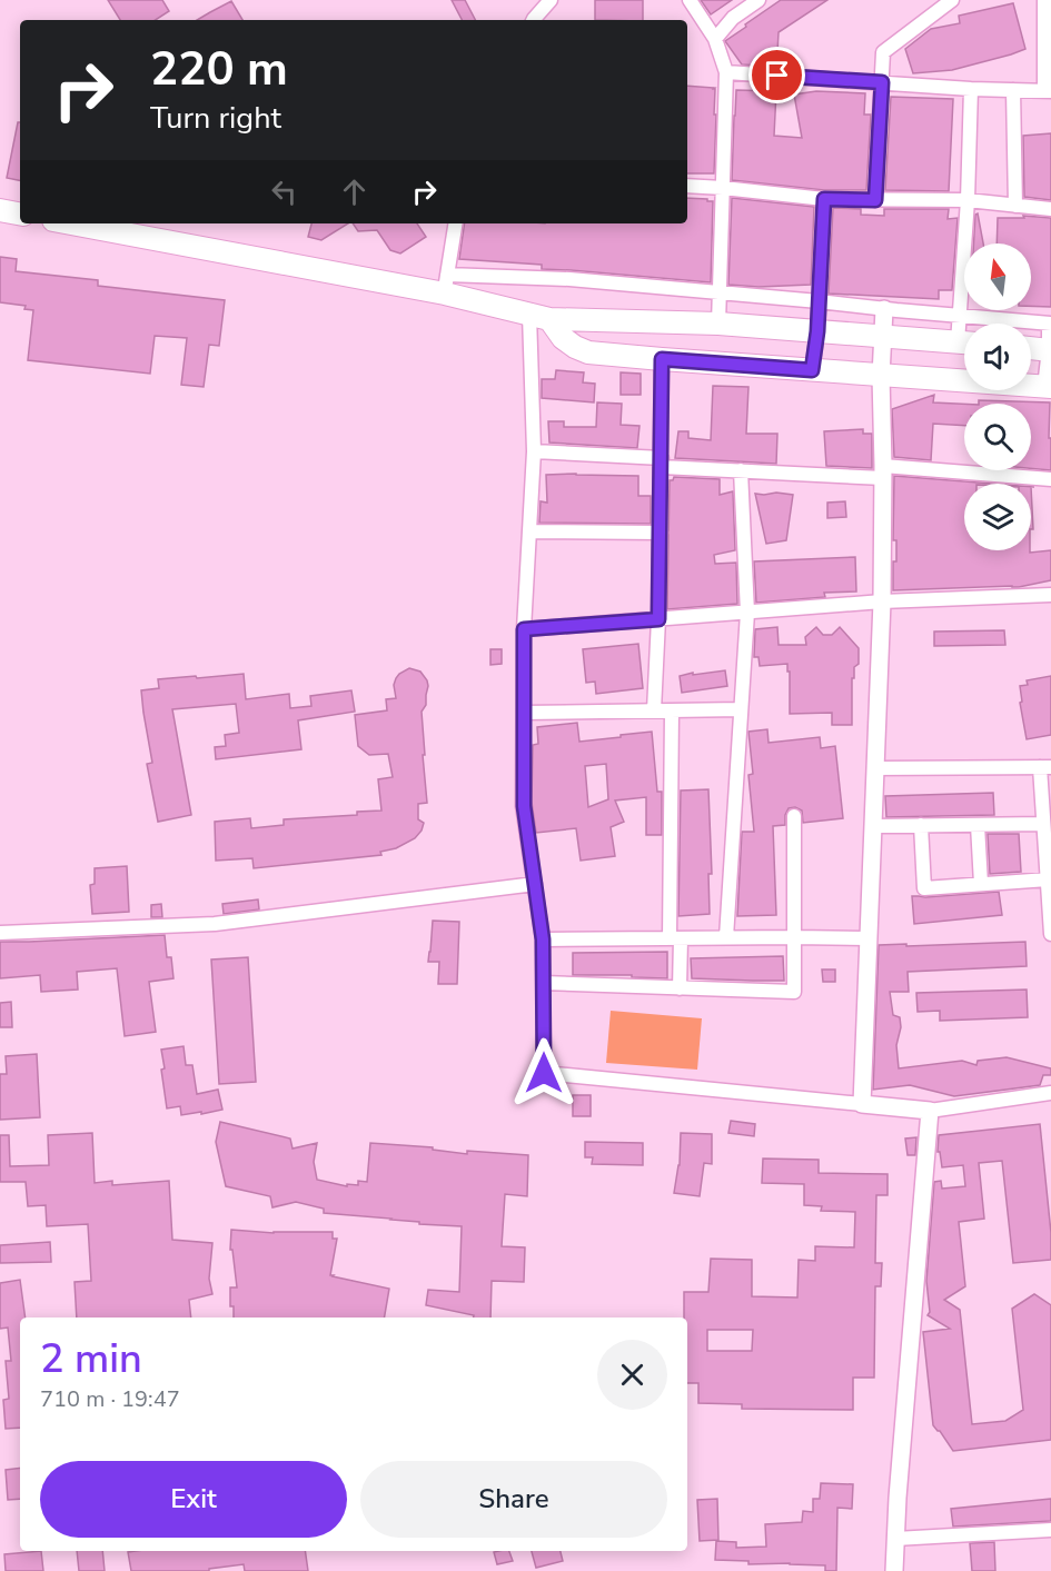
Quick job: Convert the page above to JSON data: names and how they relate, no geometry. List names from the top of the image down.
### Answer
{
  "north": "top",
  "page": {
    "turn": ["220 m", "Turn right"],
    "heading": ["2 min", "710 m · 19:47"],
    "buttons": ["Exit", "Share"]
  }
}
